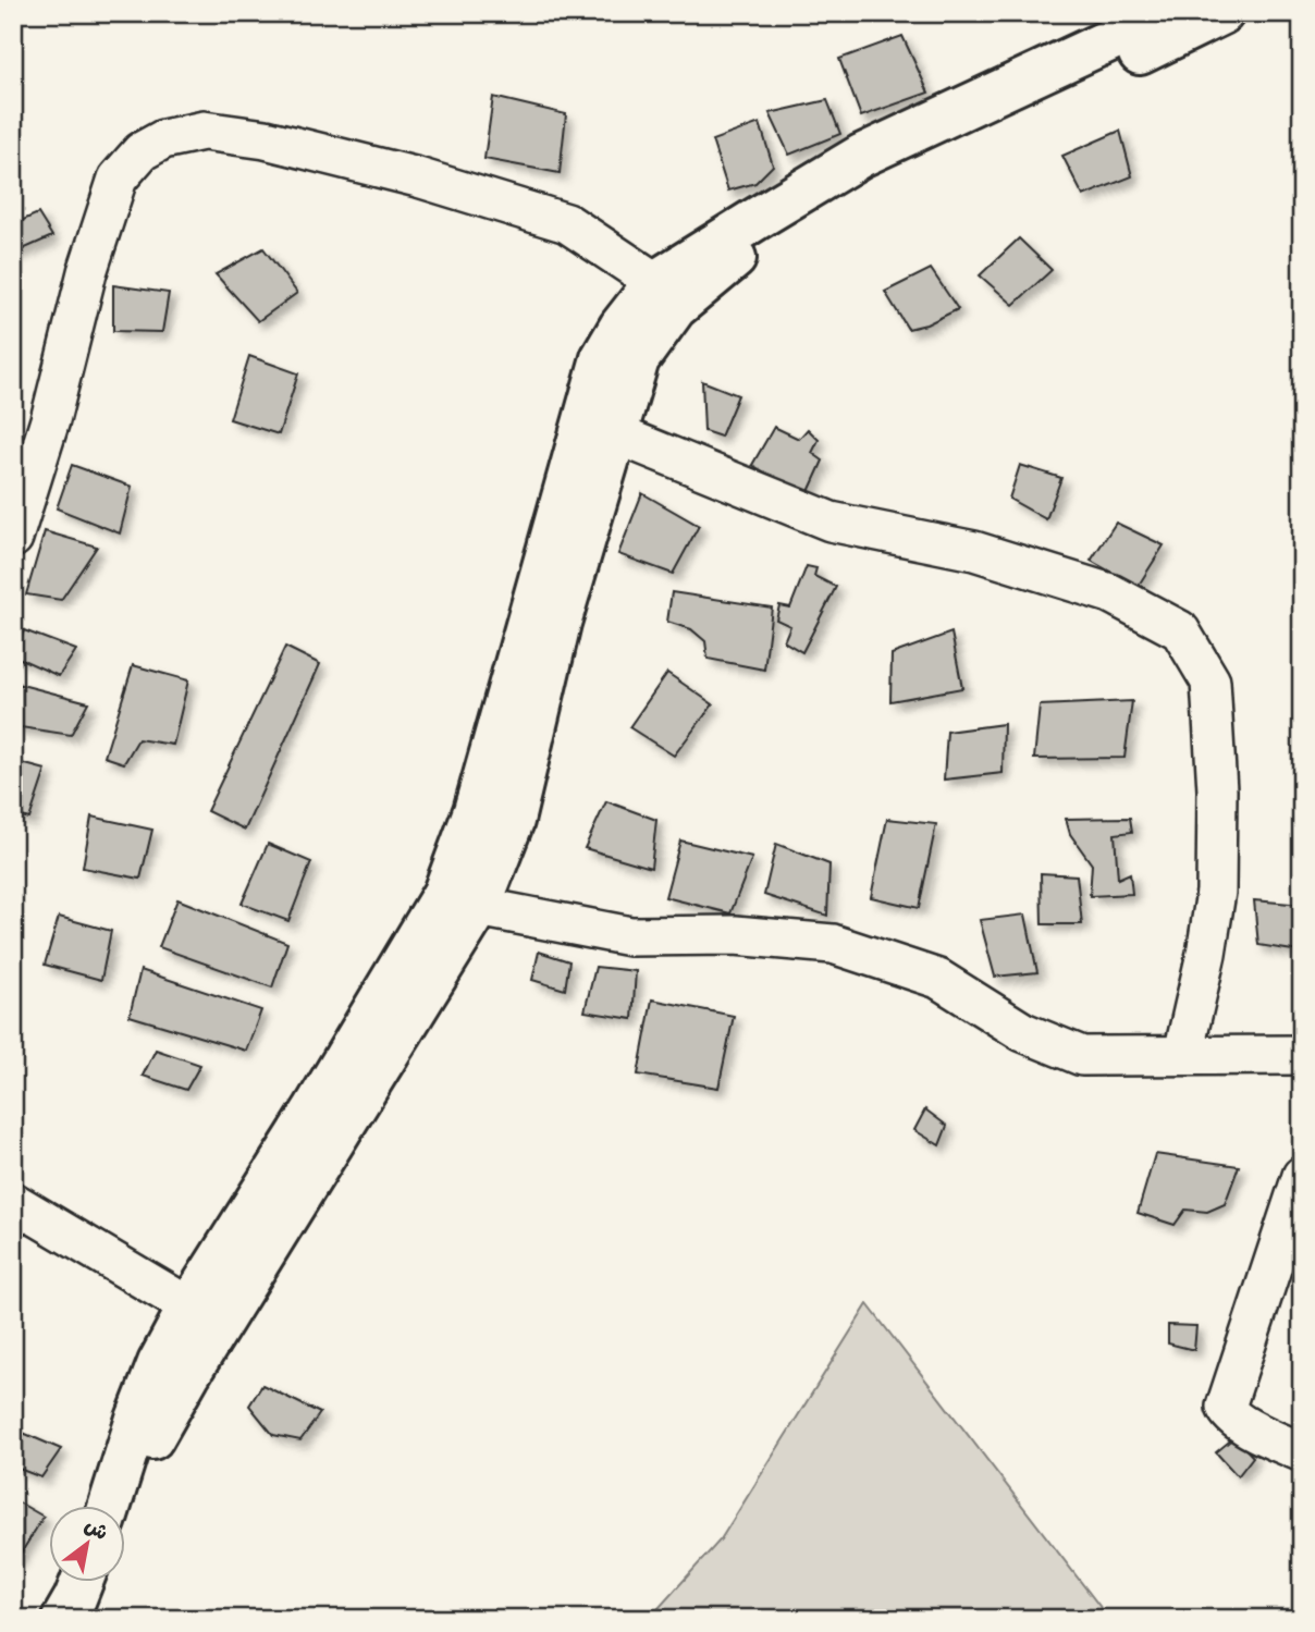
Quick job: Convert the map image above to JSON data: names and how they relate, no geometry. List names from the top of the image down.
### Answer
{
  "north": "top right"
}
